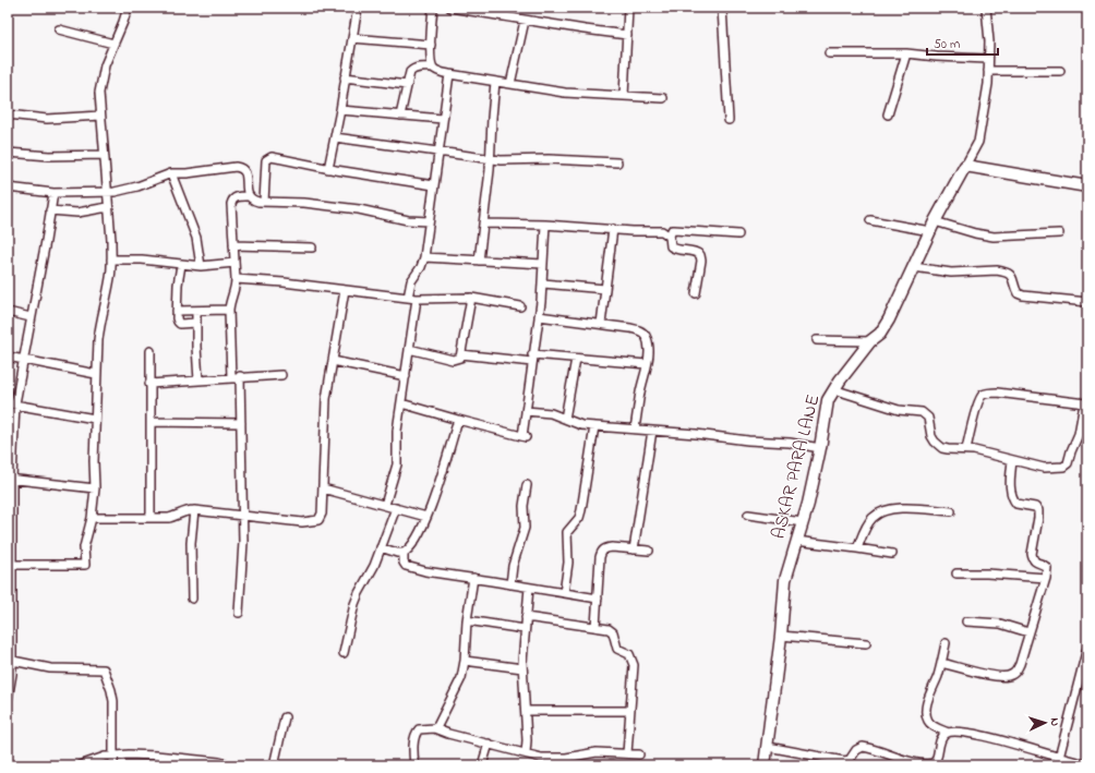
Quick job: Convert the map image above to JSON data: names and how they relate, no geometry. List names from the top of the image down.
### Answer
{
  "streets": {
    "street": ["ASKAR PARA LANE"]
  },
  "scale_bar": "50 m",
  "north": "right"
}
